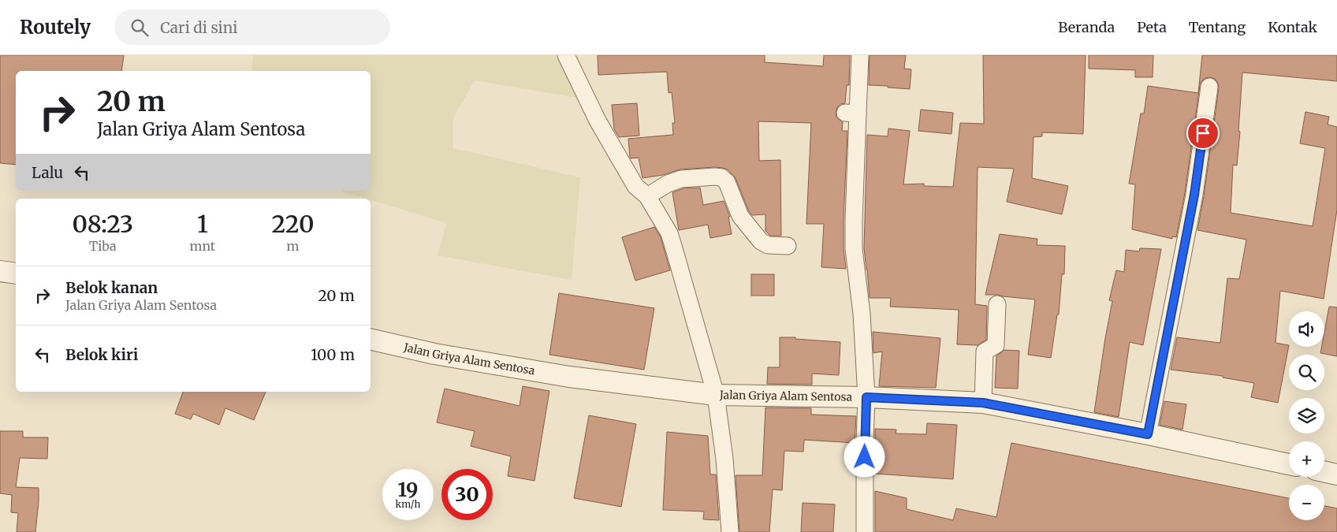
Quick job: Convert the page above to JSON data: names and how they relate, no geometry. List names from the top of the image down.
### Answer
{
  "streets": {
    "street": ["Jalan Griya Alam Sentosa"]
  },
  "page": {
    "header": "Routely",
    "search": "Cari di sini",
    "nav": [
      "Beranda",
      "Peta",
      "Tentang",
      "Kontak"
    ],
    "turn": ["20 m", "Jalan Griya Alam Sentosa"],
    "then": "Lalu",
    "eta": [
      "08:23",
      "Tiba",
      "1",
      "mnt",
      "220",
      "m"
    ],
    "list": [
      {
        "name": "Belok kanan",
        "note": "Jalan Griya Alam Sentosa",
        "value": "20 m"
      },
      {
        "name": "Belok kiri",
        "value": "100 m"
      }
    ],
    "map_buttons": ["+", "−"],
    "speed": "19 km/h",
    "limit": "30"
  }
}
